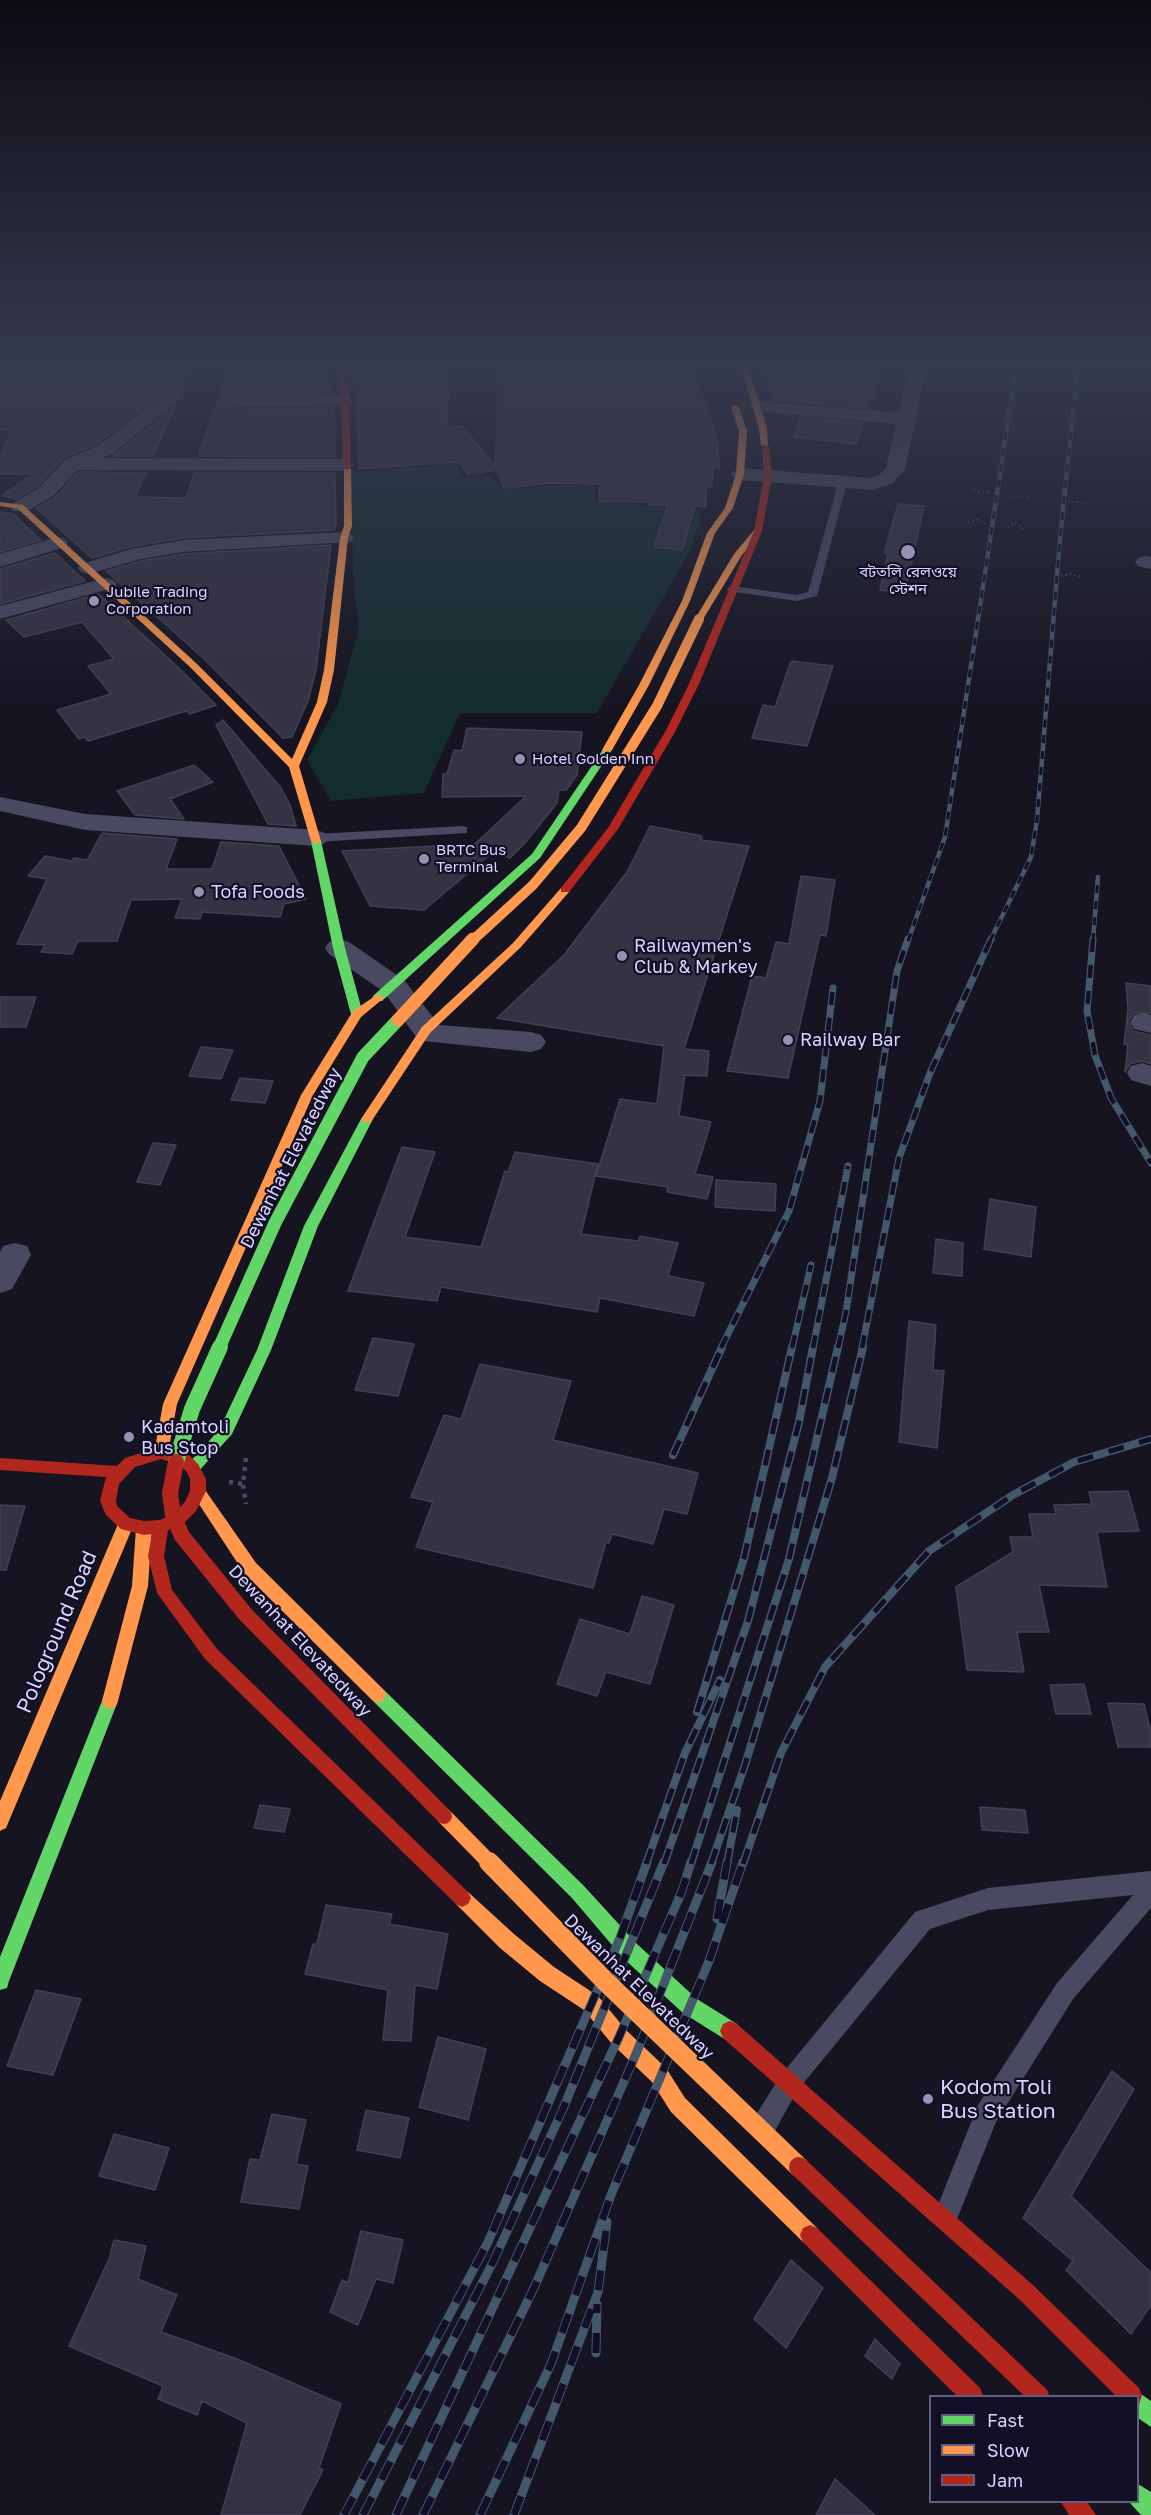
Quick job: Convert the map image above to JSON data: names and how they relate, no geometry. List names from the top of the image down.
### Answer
{
  "streets": {
    "main road": ["Dewanhat Elevatedway", "Pologround Road"]
  },
  "places": [
    "বটতলি রেলওয়ে স্টেশন",
    "Jubile Trading Corporation",
    "Hotel Golden Inn",
    "BRTC Bus Terminal",
    "Tofa Foods",
    "Railwaymen's Club & Markey",
    "Railway Bar",
    "Kadamtoli Bus Stop",
    "Kodom Toli Bus Station"
  ],
  "legend": ["Fast", "Slow", "Jam"]
}
